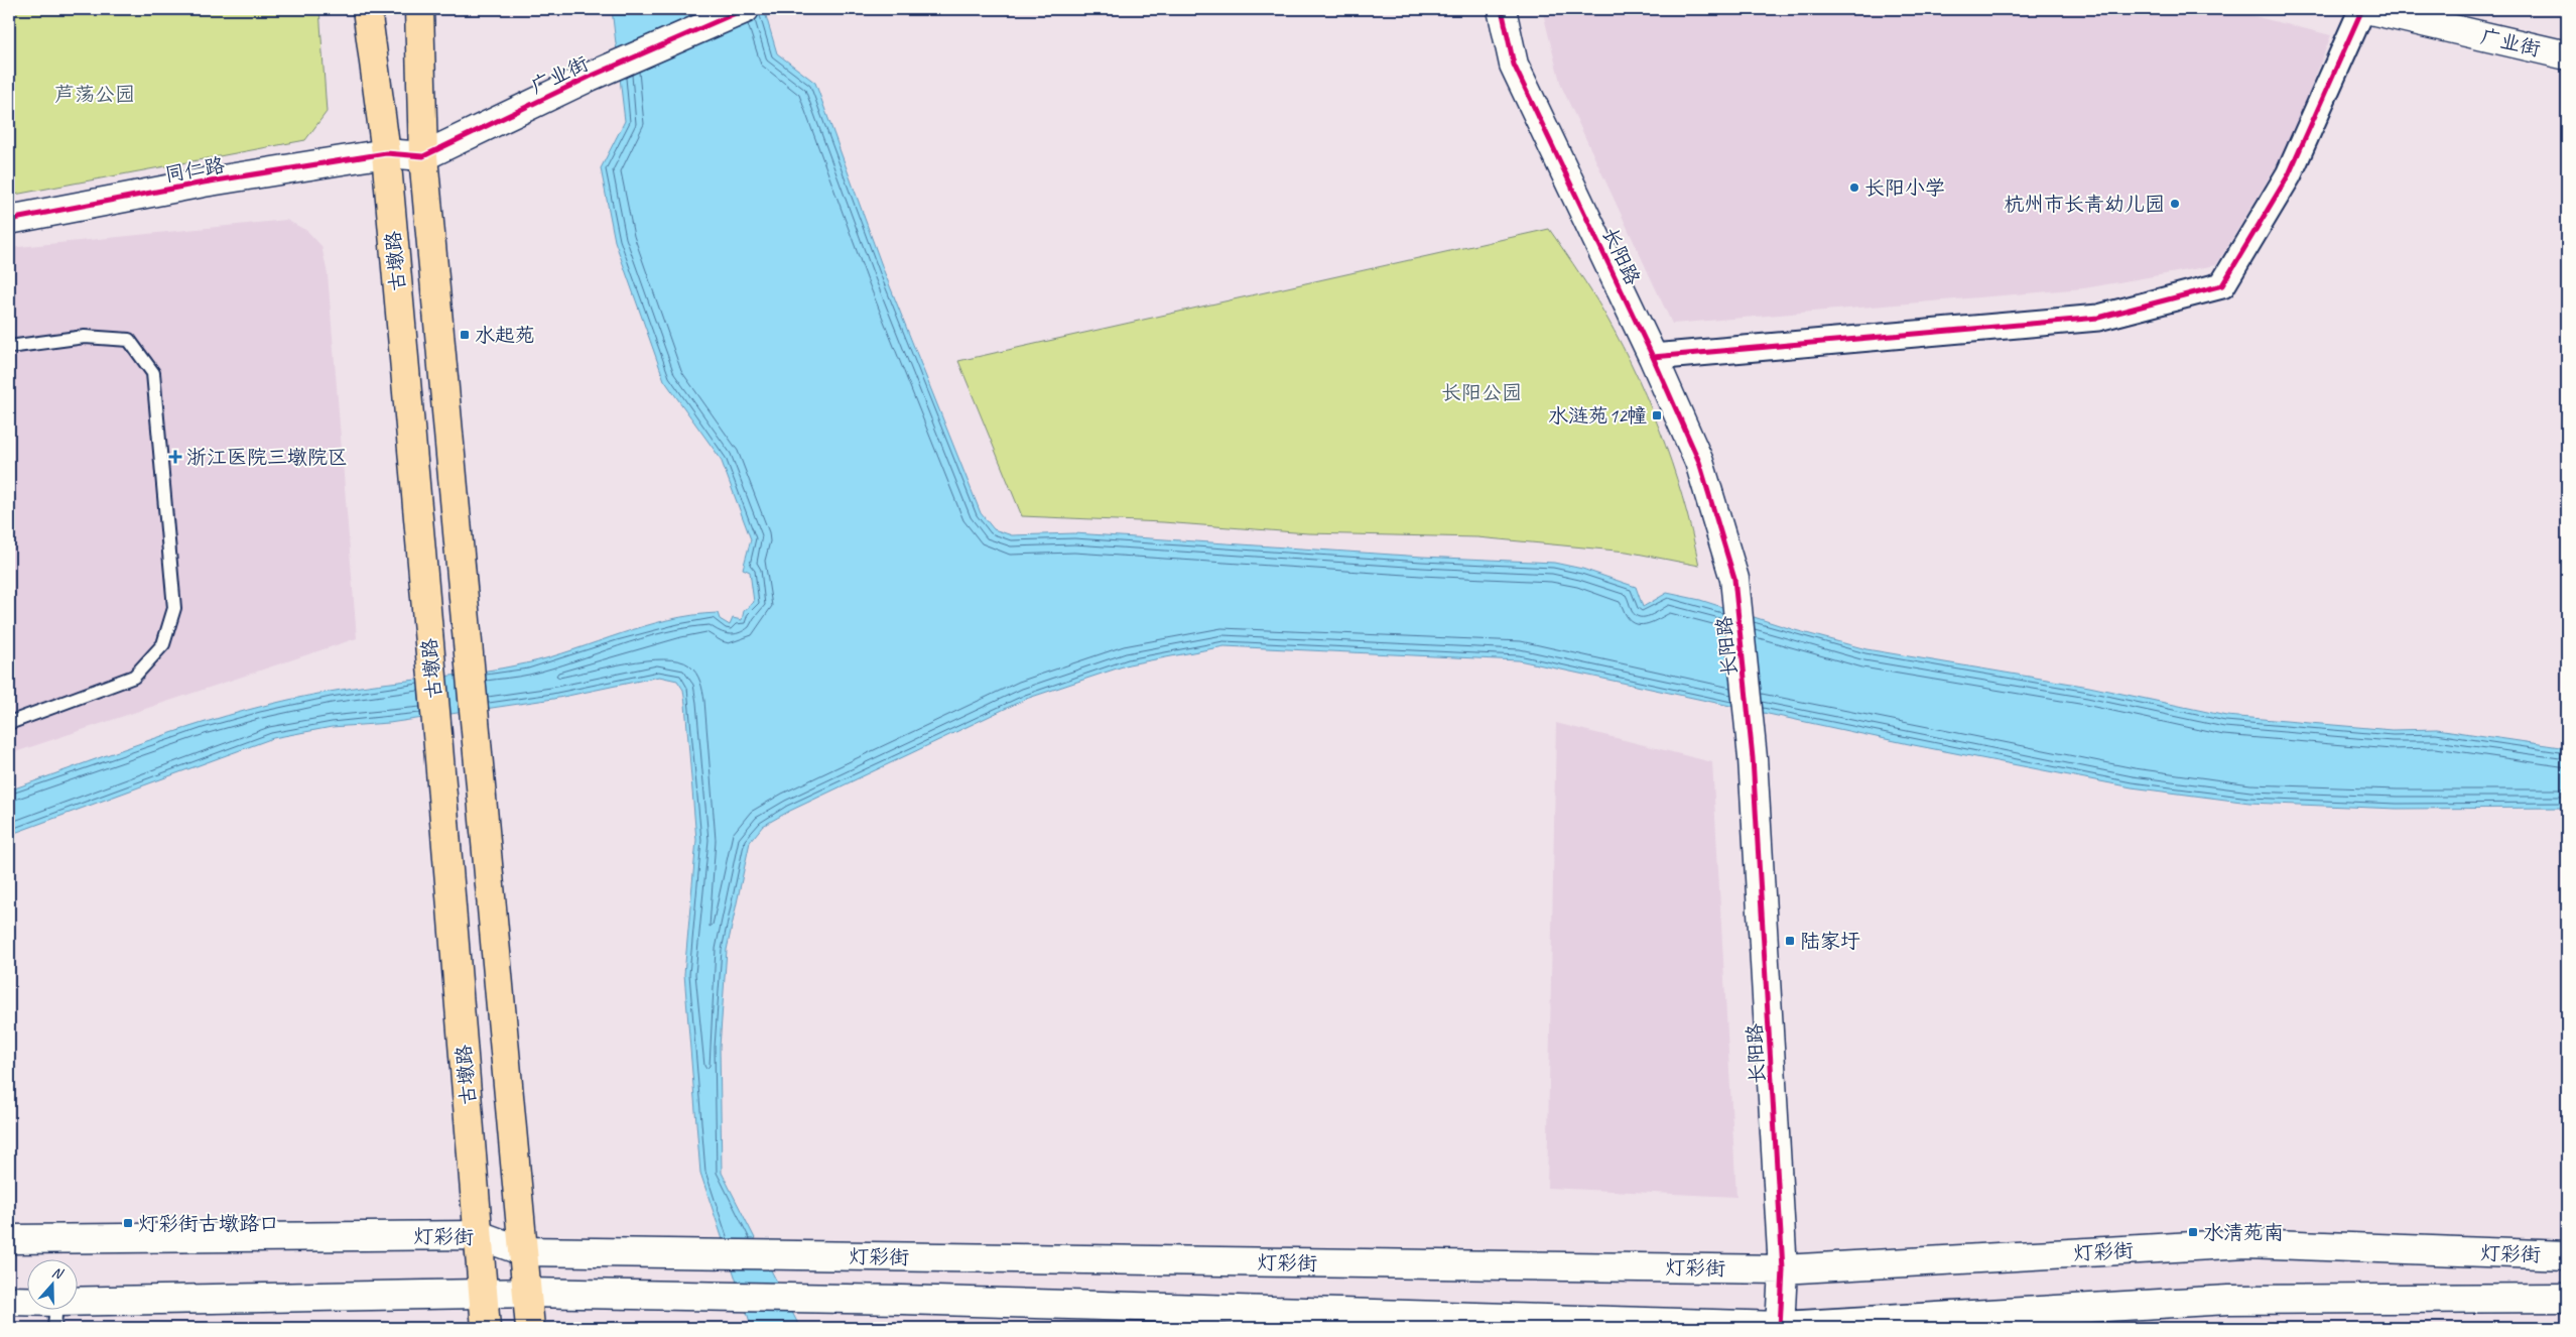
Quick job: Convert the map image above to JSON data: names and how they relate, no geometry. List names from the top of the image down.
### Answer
{
  "streets": {
    "main road": [
      "广业街",
      "同仁路",
      "长阳路",
      "古墩路",
      "灯彩街"
    ]
  },
  "crossings": [
    ["广业街", "古墩路"],
    ["同仁路", "古墩路"],
    ["长阳路", "灯彩街"],
    ["古墩路", "灯彩街"]
  ],
  "parks": ["芦荡公园", "长阳公园"],
  "places": {
    "other": ["长阳小学", "杭州市长青幼儿园"],
    "transit": [
      "水起苑",
      "水涟苑12幢",
      "陆家圩",
      "灯彩街古墩路口",
      "水清苑南"
    ],
    "health": ["浙江医院三墩院区"]
  },
  "north": "top"
}
